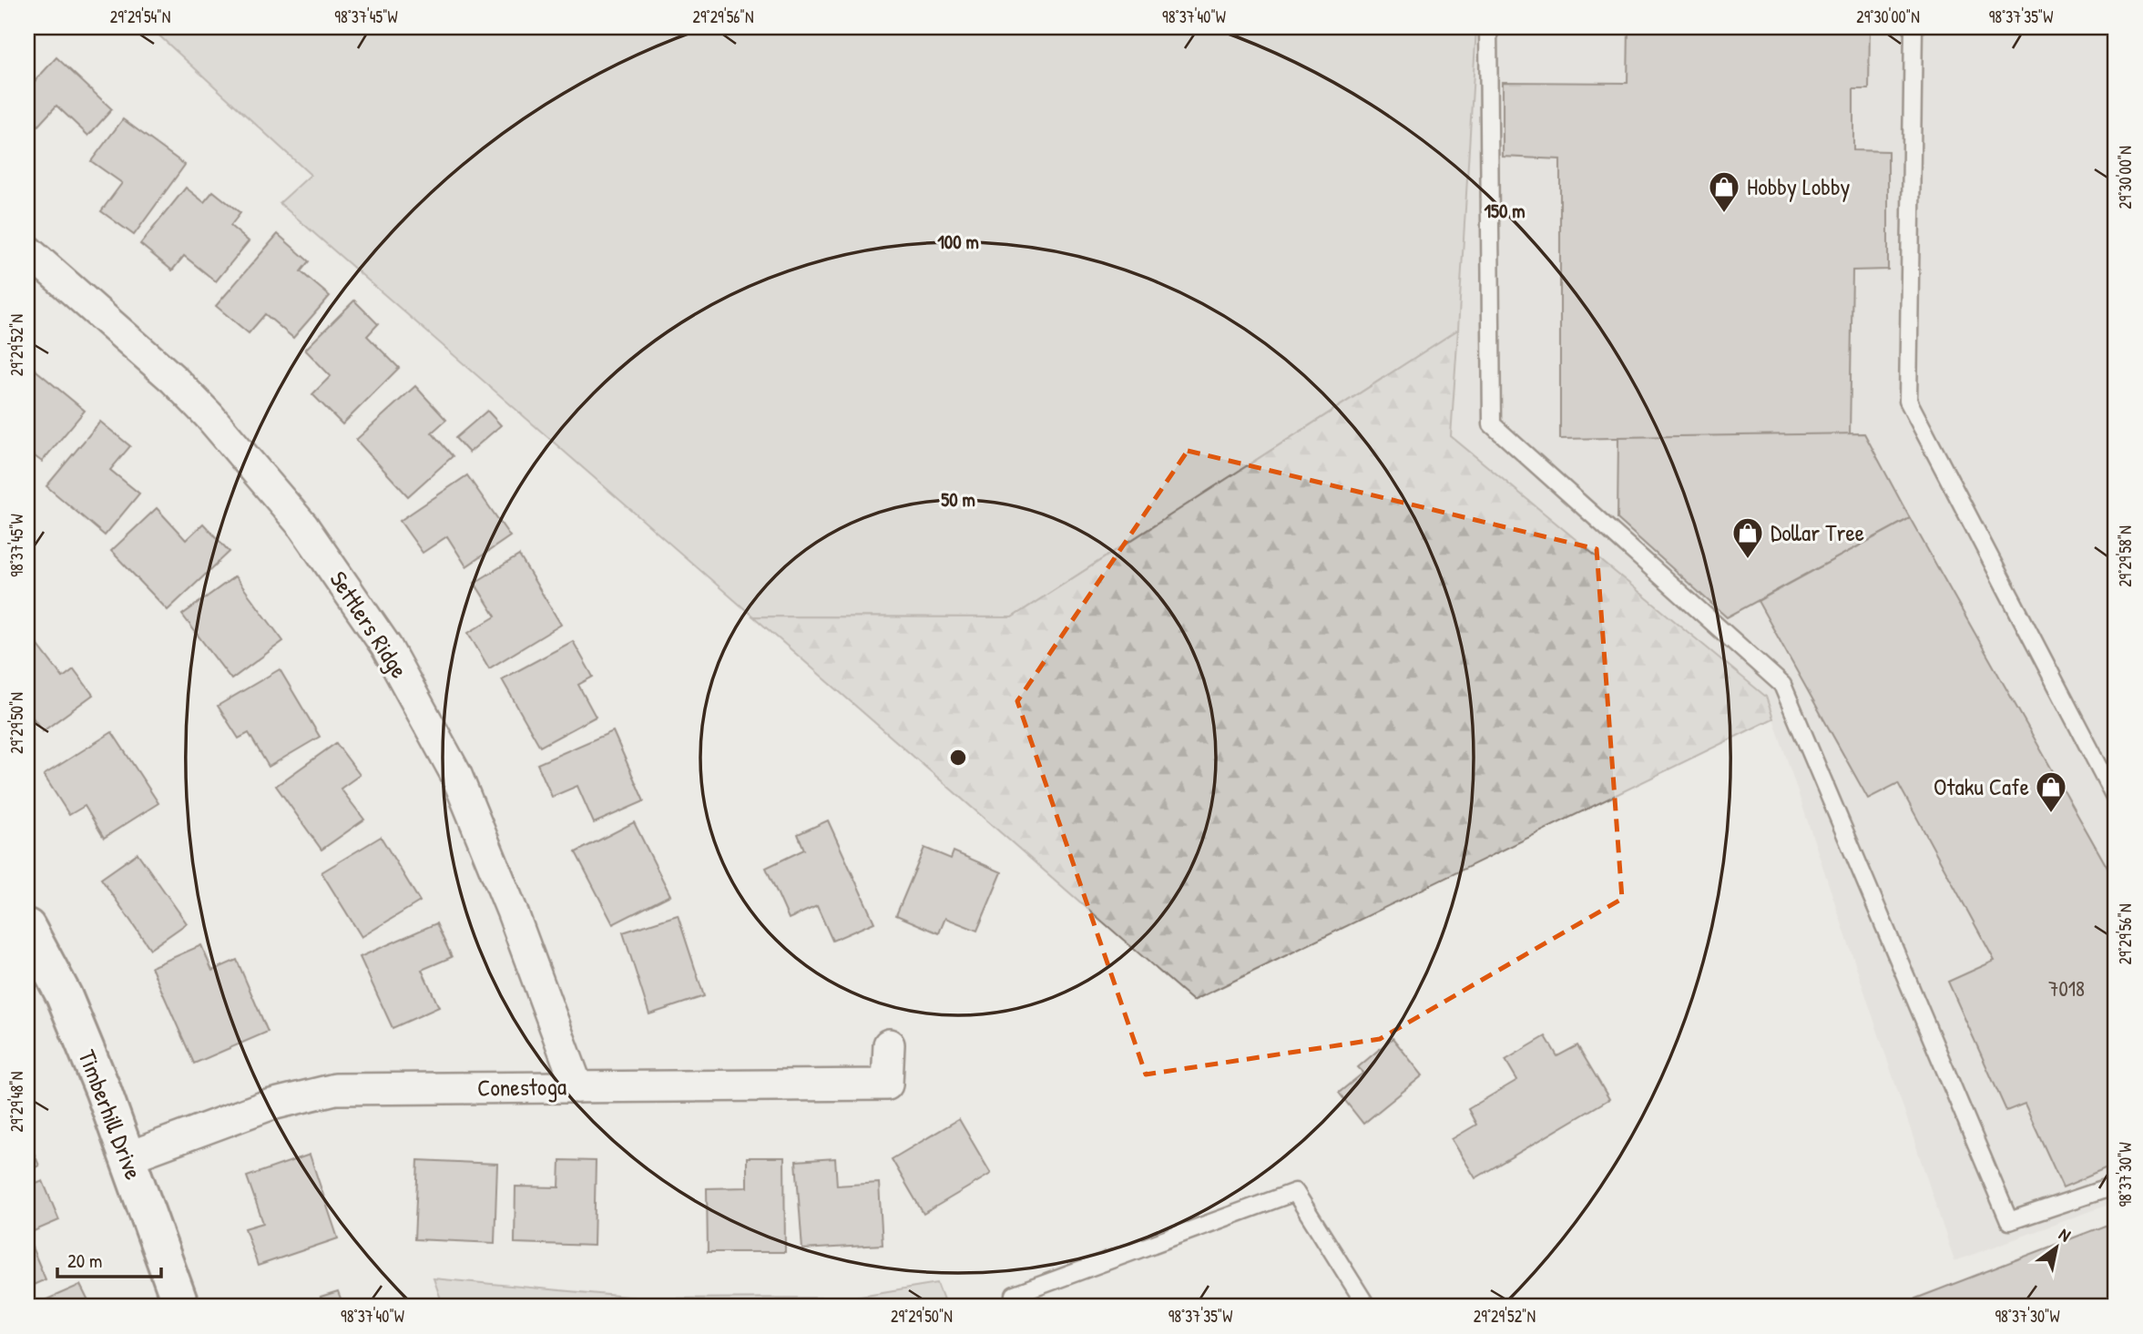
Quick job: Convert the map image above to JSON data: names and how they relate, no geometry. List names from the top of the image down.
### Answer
{
  "streets": {
    "street": ["Settlers Ridge", "Conestoga", "Timberhill Drive"]
  },
  "crossings": [
    ["Settlers Ridge", "Conestoga"],
    ["Conestoga", "Timberhill Drive"]
  ],
  "places": {
    "shop": ["Hobby Lobby", "Dollar Tree", "Otaku Cafe"]
  },
  "house_numbers": ["7018"],
  "scale_bar": "20 m",
  "north": "top right",
  "coordinates": [
    "29°29'54\"N",
    "98°37'45\"W",
    "29°29'56\"N",
    "98°37'40\"W",
    "29°30'00\"N",
    "98°37'35\"W",
    "29°29'52\"N",
    "29°29'58\"N",
    "29°29'50\"N",
    "29°29'48\"N",
    "98°37'30\"W"
  ],
  "rings": ["150 m", "100 m", "50 m"]
}
